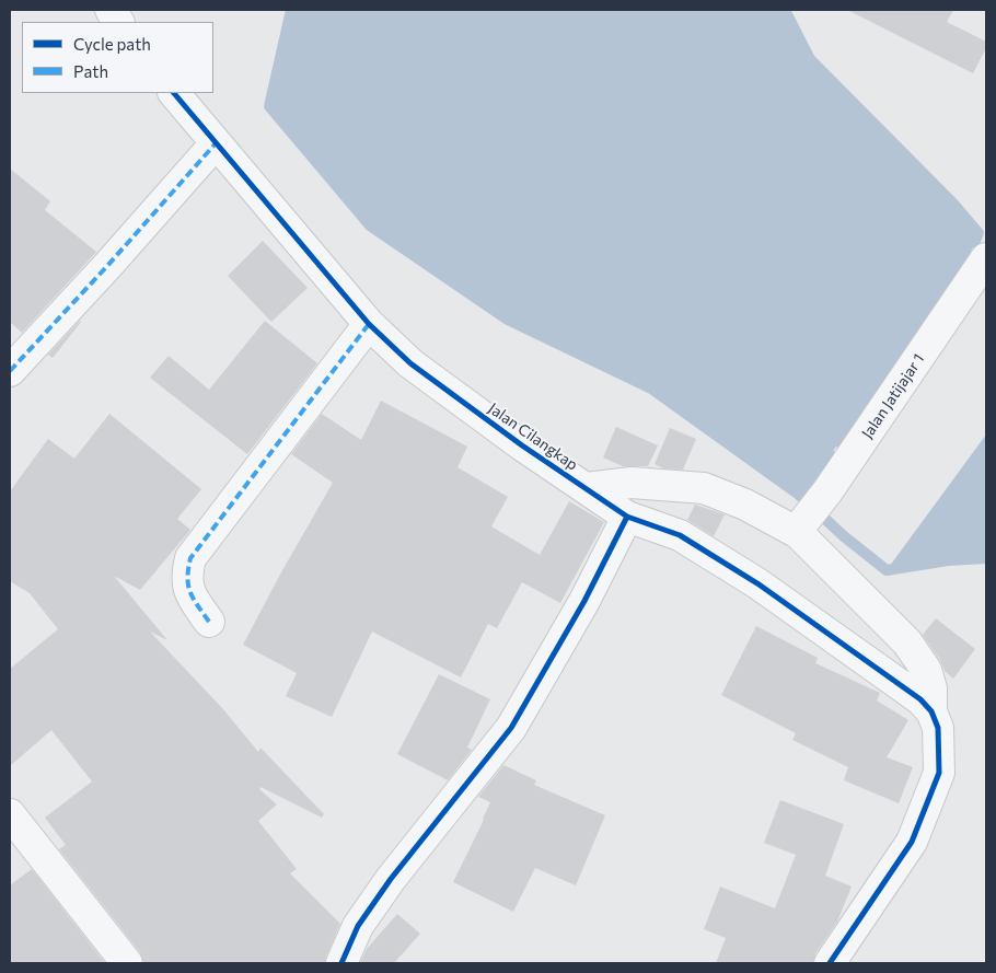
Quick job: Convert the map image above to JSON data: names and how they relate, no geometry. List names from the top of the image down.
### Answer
{
  "streets": {
    "street": ["Jalan Jatijajar 1", "Jalan Cilangkap"]
  },
  "legend": ["Cycle path", "Path"]
}
